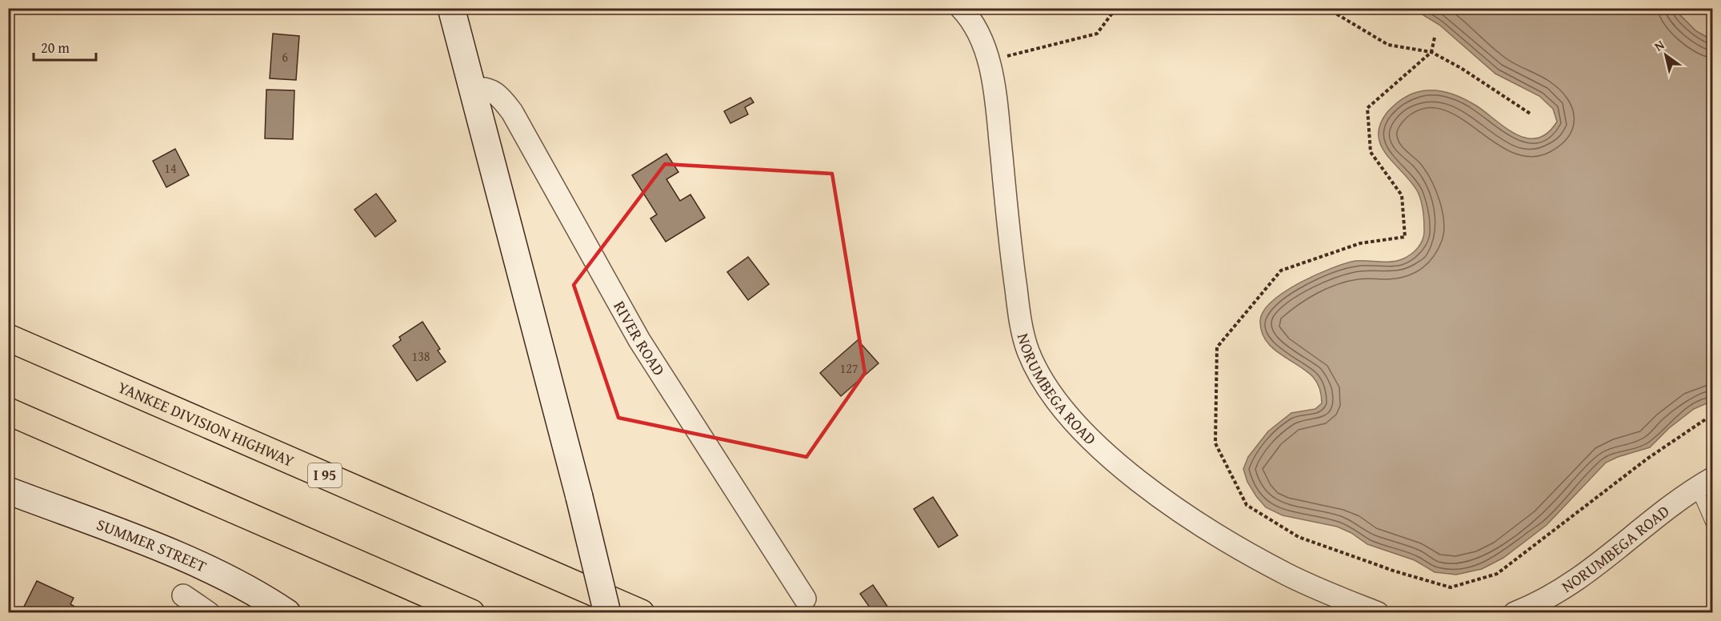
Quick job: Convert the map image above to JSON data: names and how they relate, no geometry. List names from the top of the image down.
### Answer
{
  "streets": {
    "highway": ["YANKEE DIVISION HIGHWAY", "I 95"],
    "main road": ["SUMMER STREET"],
    "street": ["RIVER ROAD", "NORUMBEGA ROAD"]
  },
  "house_numbers": [
    "6",
    "14",
    "138",
    "127"
  ],
  "scale_bar": "20 m",
  "north": "top left"
}
